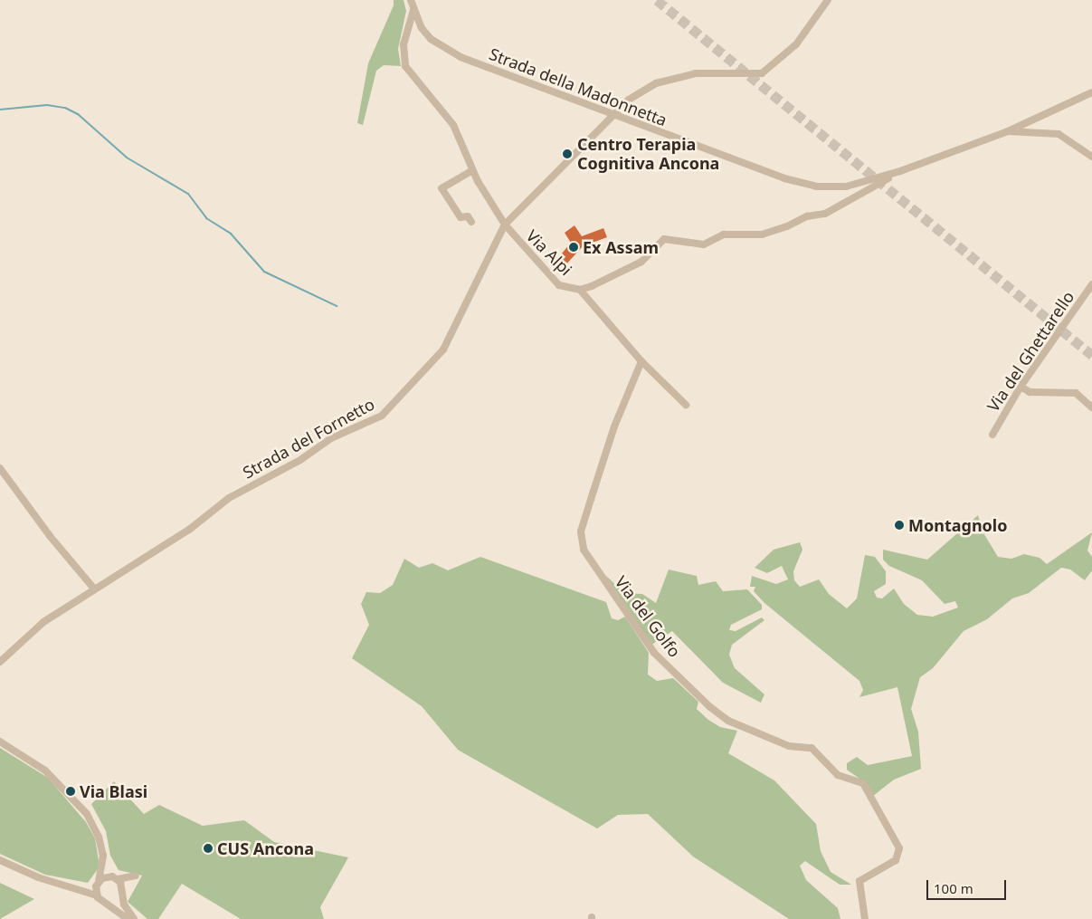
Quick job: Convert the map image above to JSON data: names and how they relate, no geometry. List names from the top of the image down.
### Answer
{
  "streets": {
    "street": [
      "Strada della Madonnetta",
      "Via Alpi",
      "Via del Ghettarello",
      "Strada del Fornetto",
      "Via del Golfo"
    ]
  },
  "crossings": [
    ["Strada della Madonnetta", "Via Alpi"],
    ["Strada della Madonnetta", "Strada del Fornetto"],
    ["Via Alpi", "Strada del Fornetto"]
  ],
  "places": [
    "Centro Terapia Cognitiva Ancona",
    "Ex Assam",
    "Montagnolo",
    "Via Blasi",
    "CUS Ancona"
  ],
  "scale_bar": "100 m"
}
